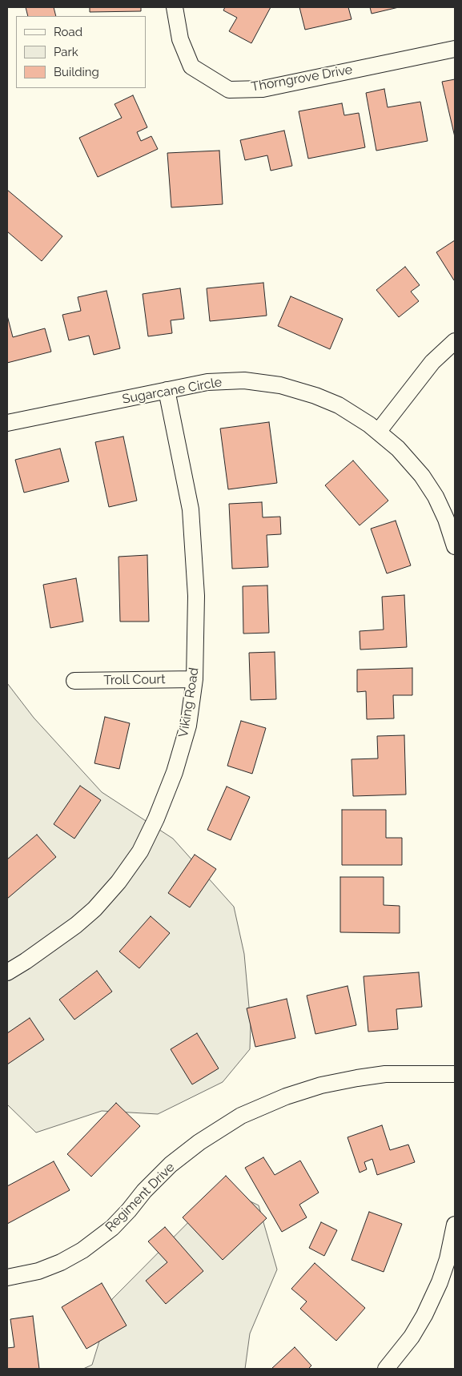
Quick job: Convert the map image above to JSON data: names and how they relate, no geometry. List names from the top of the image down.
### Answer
{
  "streets": {
    "street": [
      "Thorngrove Drive",
      "Sugarcane Circle",
      "Troll Court",
      "Viking Road",
      "Regiment Drive"
    ]
  },
  "crossings": [
    ["Sugarcane Circle", "Viking Road"],
    ["Troll Court", "Viking Road"]
  ],
  "legend": ["Road", "Park", "Building"]
}
